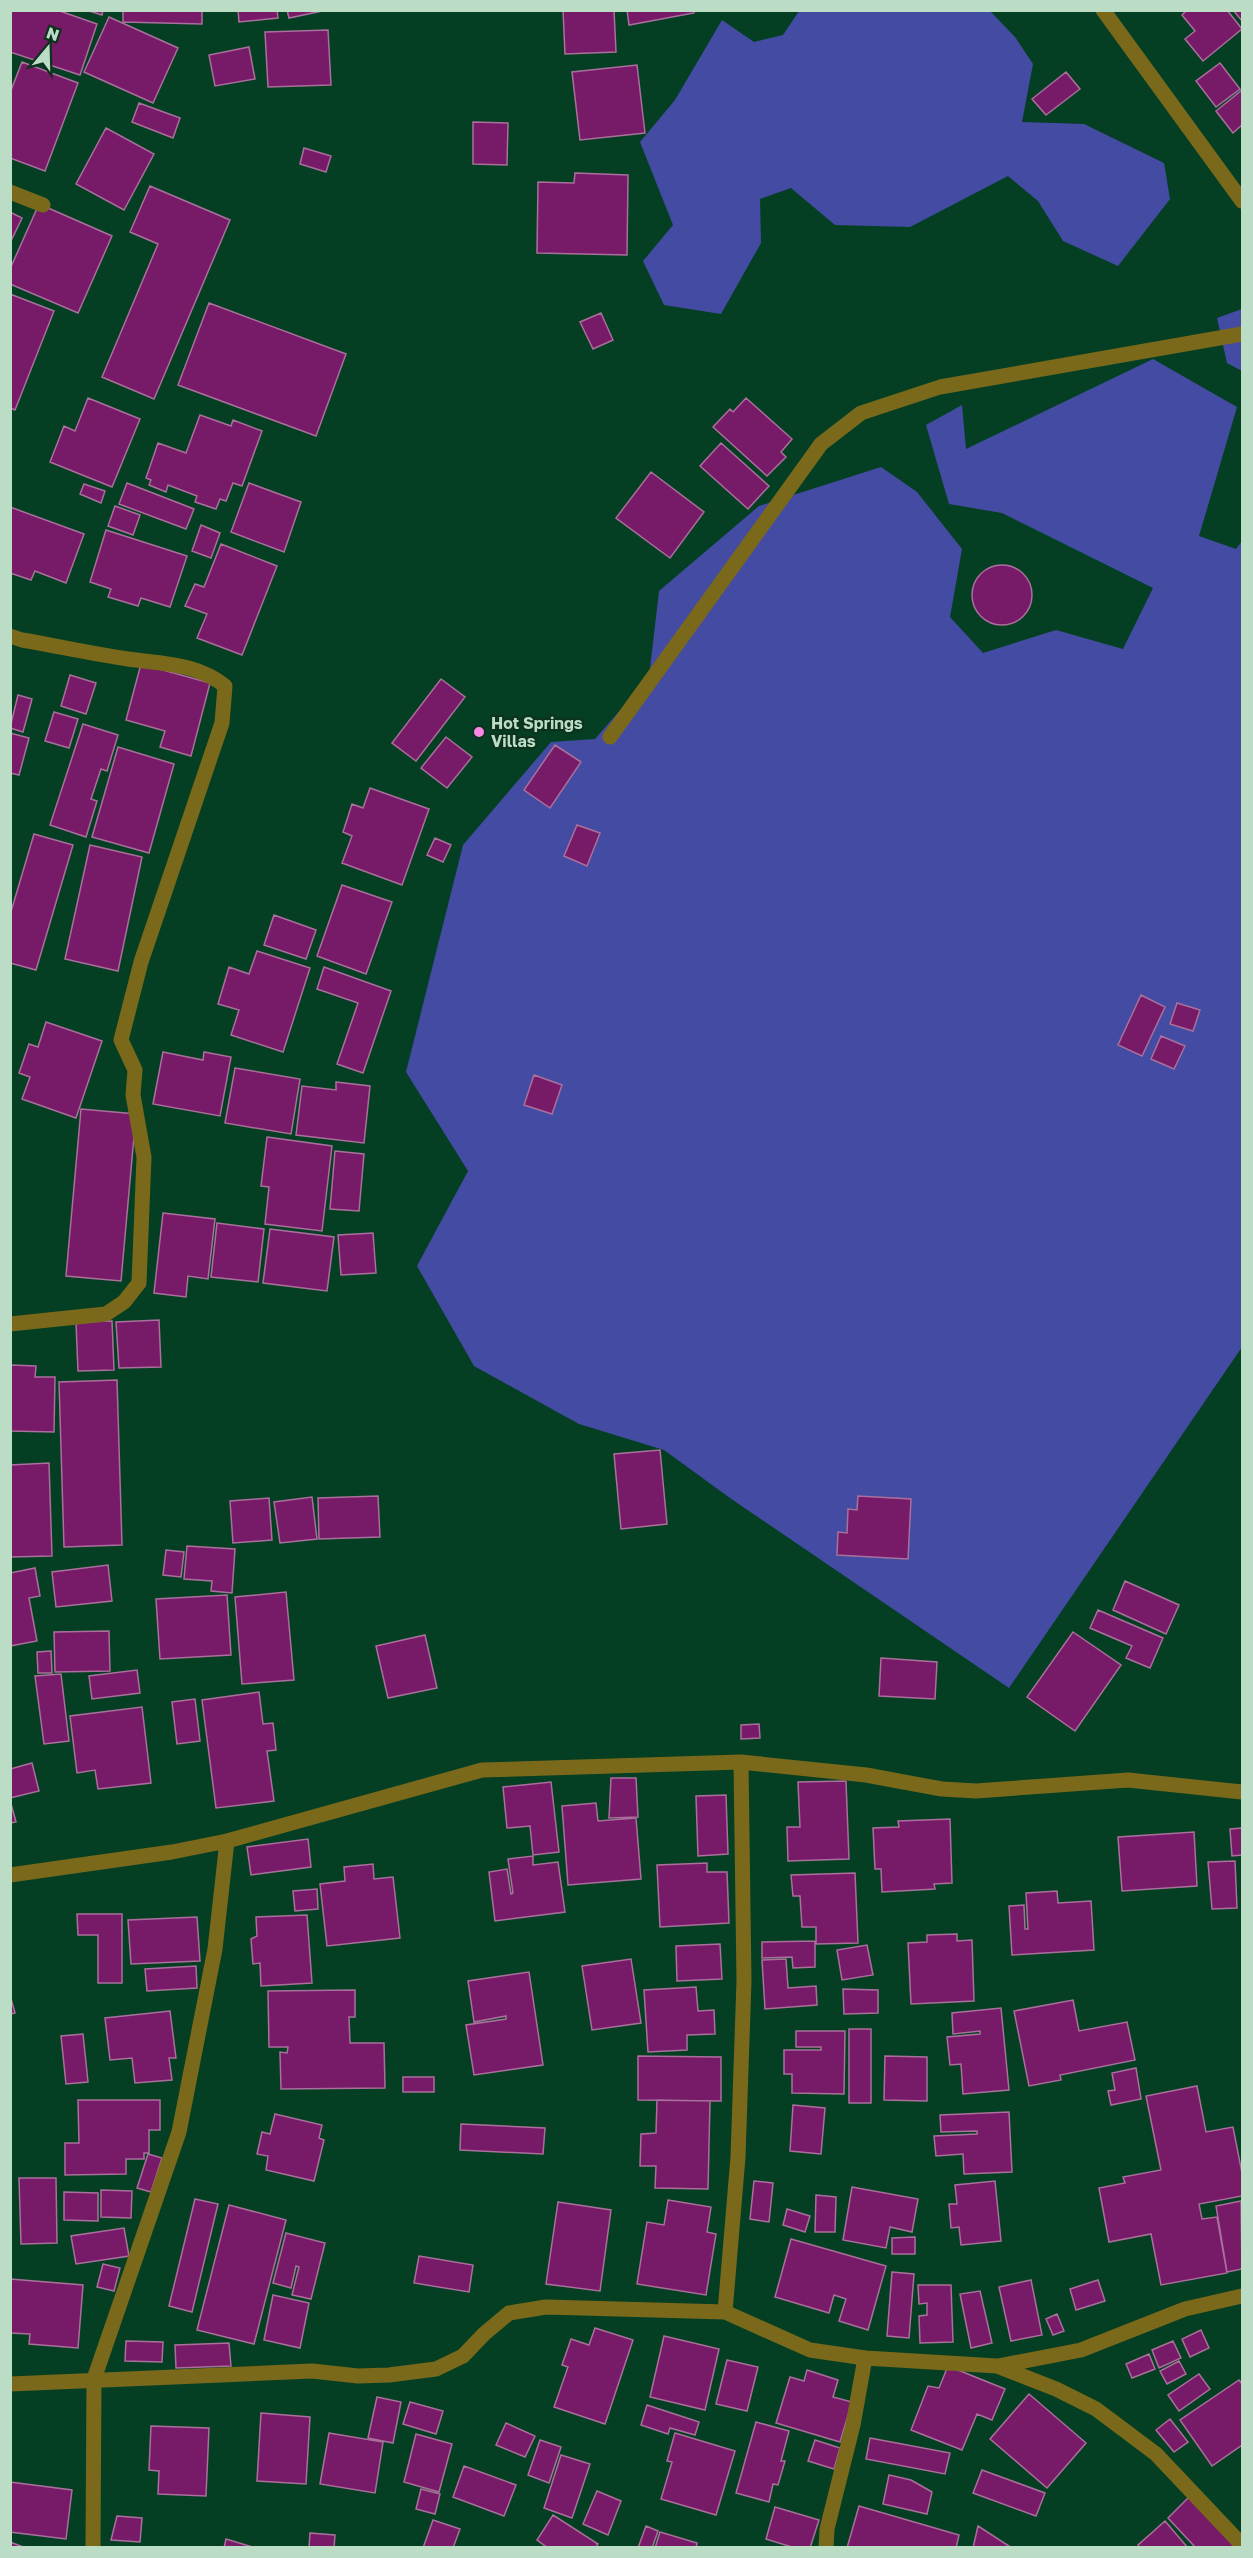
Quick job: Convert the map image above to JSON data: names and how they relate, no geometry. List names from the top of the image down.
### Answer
{
  "places": ["Hot Springs Villas"],
  "north": "top"
}
